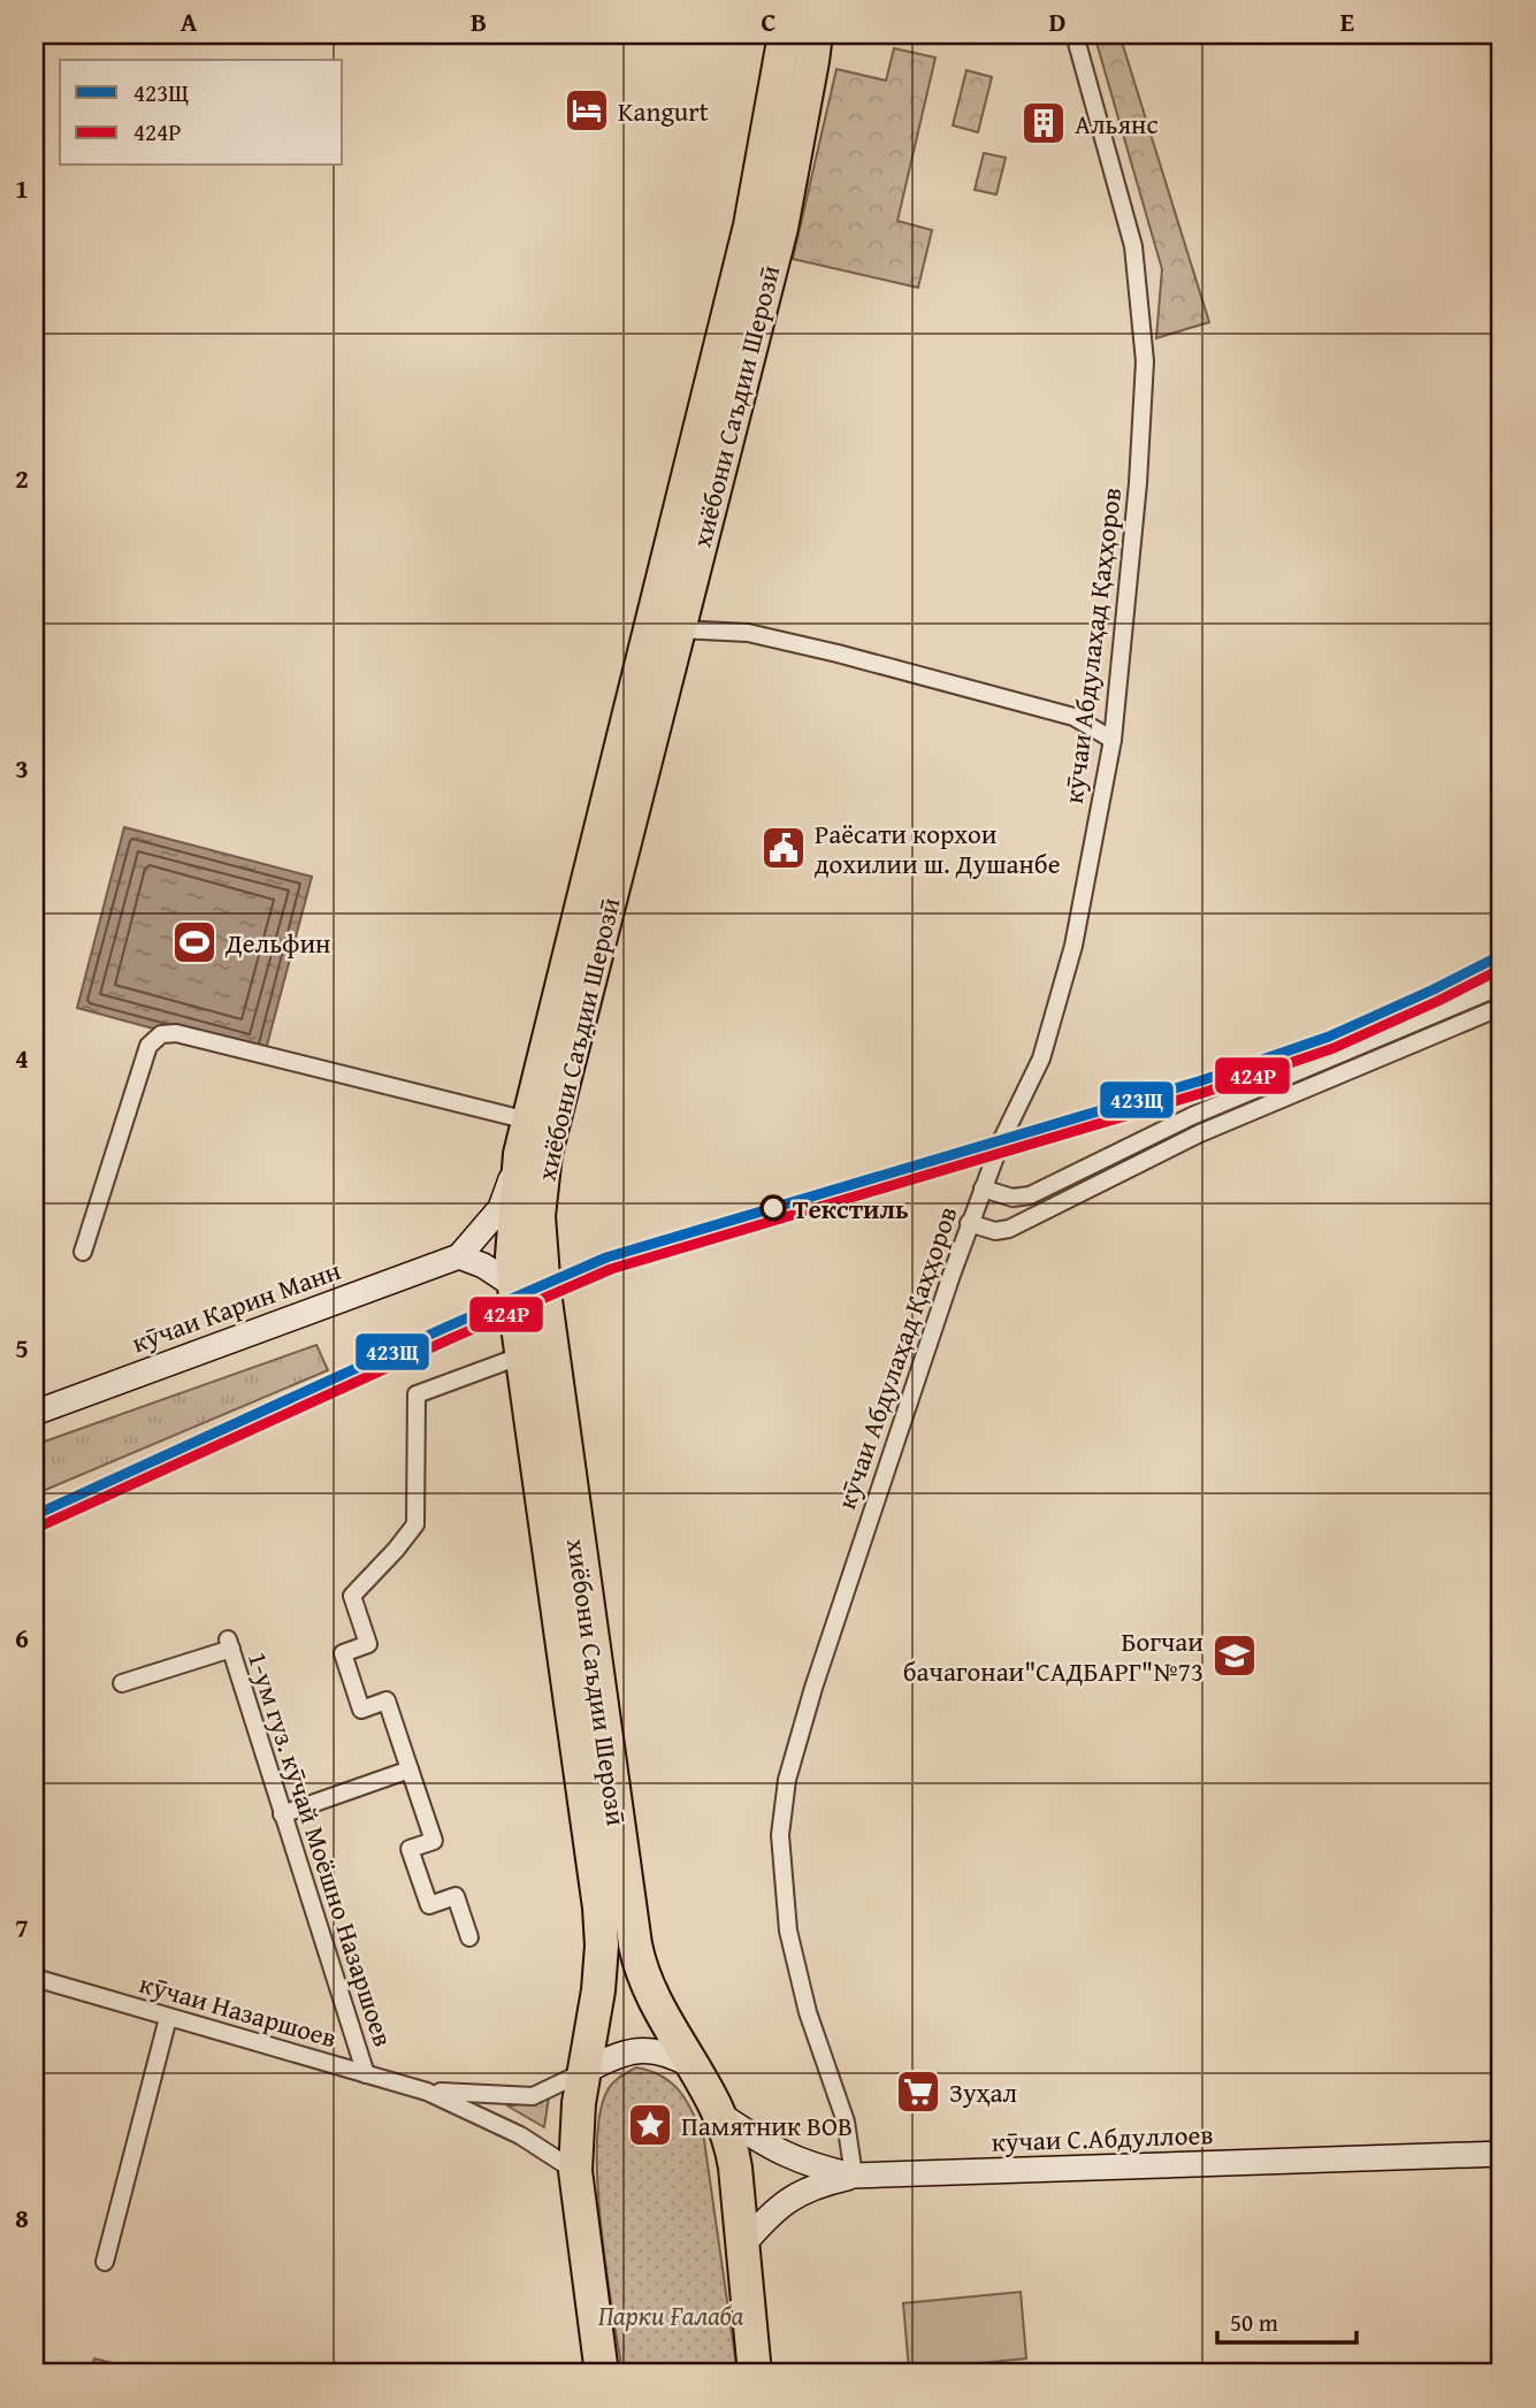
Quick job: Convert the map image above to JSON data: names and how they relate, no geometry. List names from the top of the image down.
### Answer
{
  "streets": {
    "highway": ["хиёбони Саъдии Шерозӣ"],
    "street": [
      "кӯчаи Абдулаҳад Қаҳҳоров",
      "кӯчаи Карин Манн",
      "1-ум гуз. кӯчай Моёшно Назаршоев",
      "кӯчаи Назаршоев",
      "кӯчаи С.Абдуллоев"
    ]
  },
  "crossings": [
    ["хиёбони Саъдии Шерозӣ", "кӯчаи Карин Манн"],
    ["хиёбони Саъдии Шерозӣ", "кӯчаи Назаршоев"],
    ["хиёбони Саъдии Шерозӣ", "кӯчаи С.Абдуллоев"],
    ["кӯчаи Абдулаҳад Қаҳҳоров", "кӯчаи С.Абдуллоев"],
    ["1-ум гуз. кӯчай Моёшно Назаршоев", "кӯчаи Назаршоев"]
  ],
  "parks": ["Парки Ғалаба"],
  "places": {
    "hotel": ["Kangurt"],
    "building": ["Альянс"],
    "public building": ["Раёсати корхои дохилии ш. Душанбе"],
    "sports": ["Дельфин"],
    "other": ["Текстиль"],
    "school or university": ["Богчаи бачагонаи\"САДБАРГ\"№73"],
    "supermarket": ["Зуҳал"],
    "place": ["Памятник ВОВ"]
  },
  "lines": ["transit line 423Щ", "transit line 424Р"],
  "legend": ["423Щ", "424Р"],
  "scale_bar": "50 m",
  "grid": {
    "columns": [
      "A",
      "B",
      "C",
      "D",
      "E"
    ],
    "rows": [
      "1",
      "2",
      "3",
      "4",
      "5",
      "6",
      "7",
      "8"
    ]
  }
}
